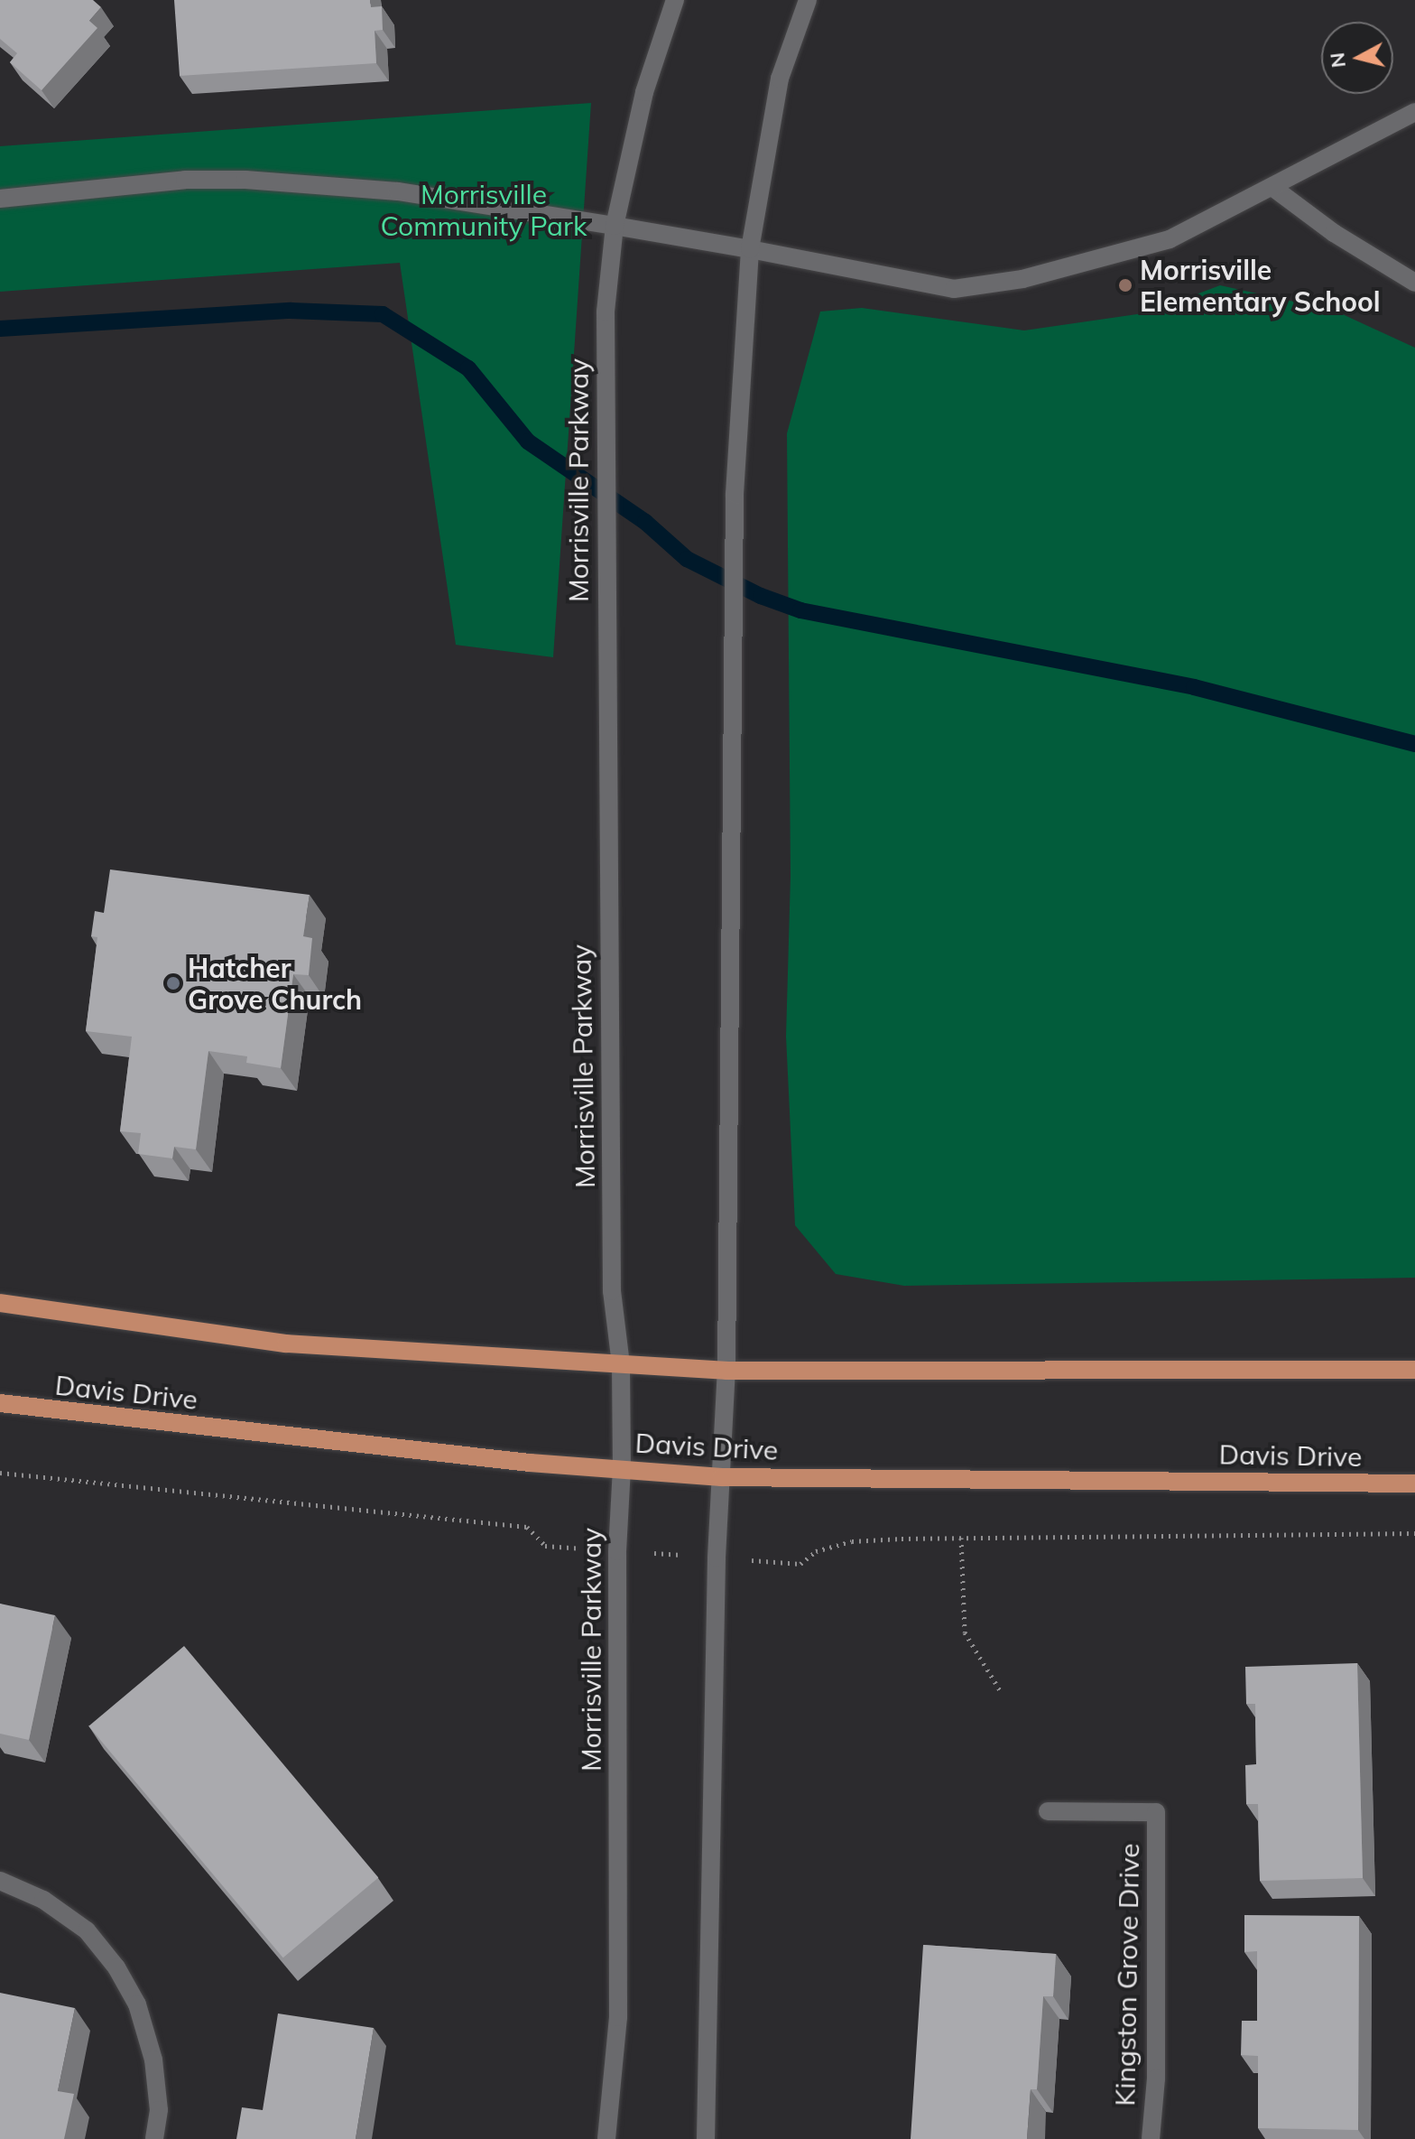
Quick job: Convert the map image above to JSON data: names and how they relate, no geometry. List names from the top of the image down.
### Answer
{
  "streets": {
    "main road": ["Morrisville Parkway", "Davis Drive", "Kingston Grove Drive"]
  },
  "crossings": [
    ["Morrisville Parkway", "Davis Drive"]
  ],
  "parks": ["Morrisville Community Park"],
  "places": ["Morrisville Elementary School", "Hatcher Grove Church"],
  "north": "left"
}
